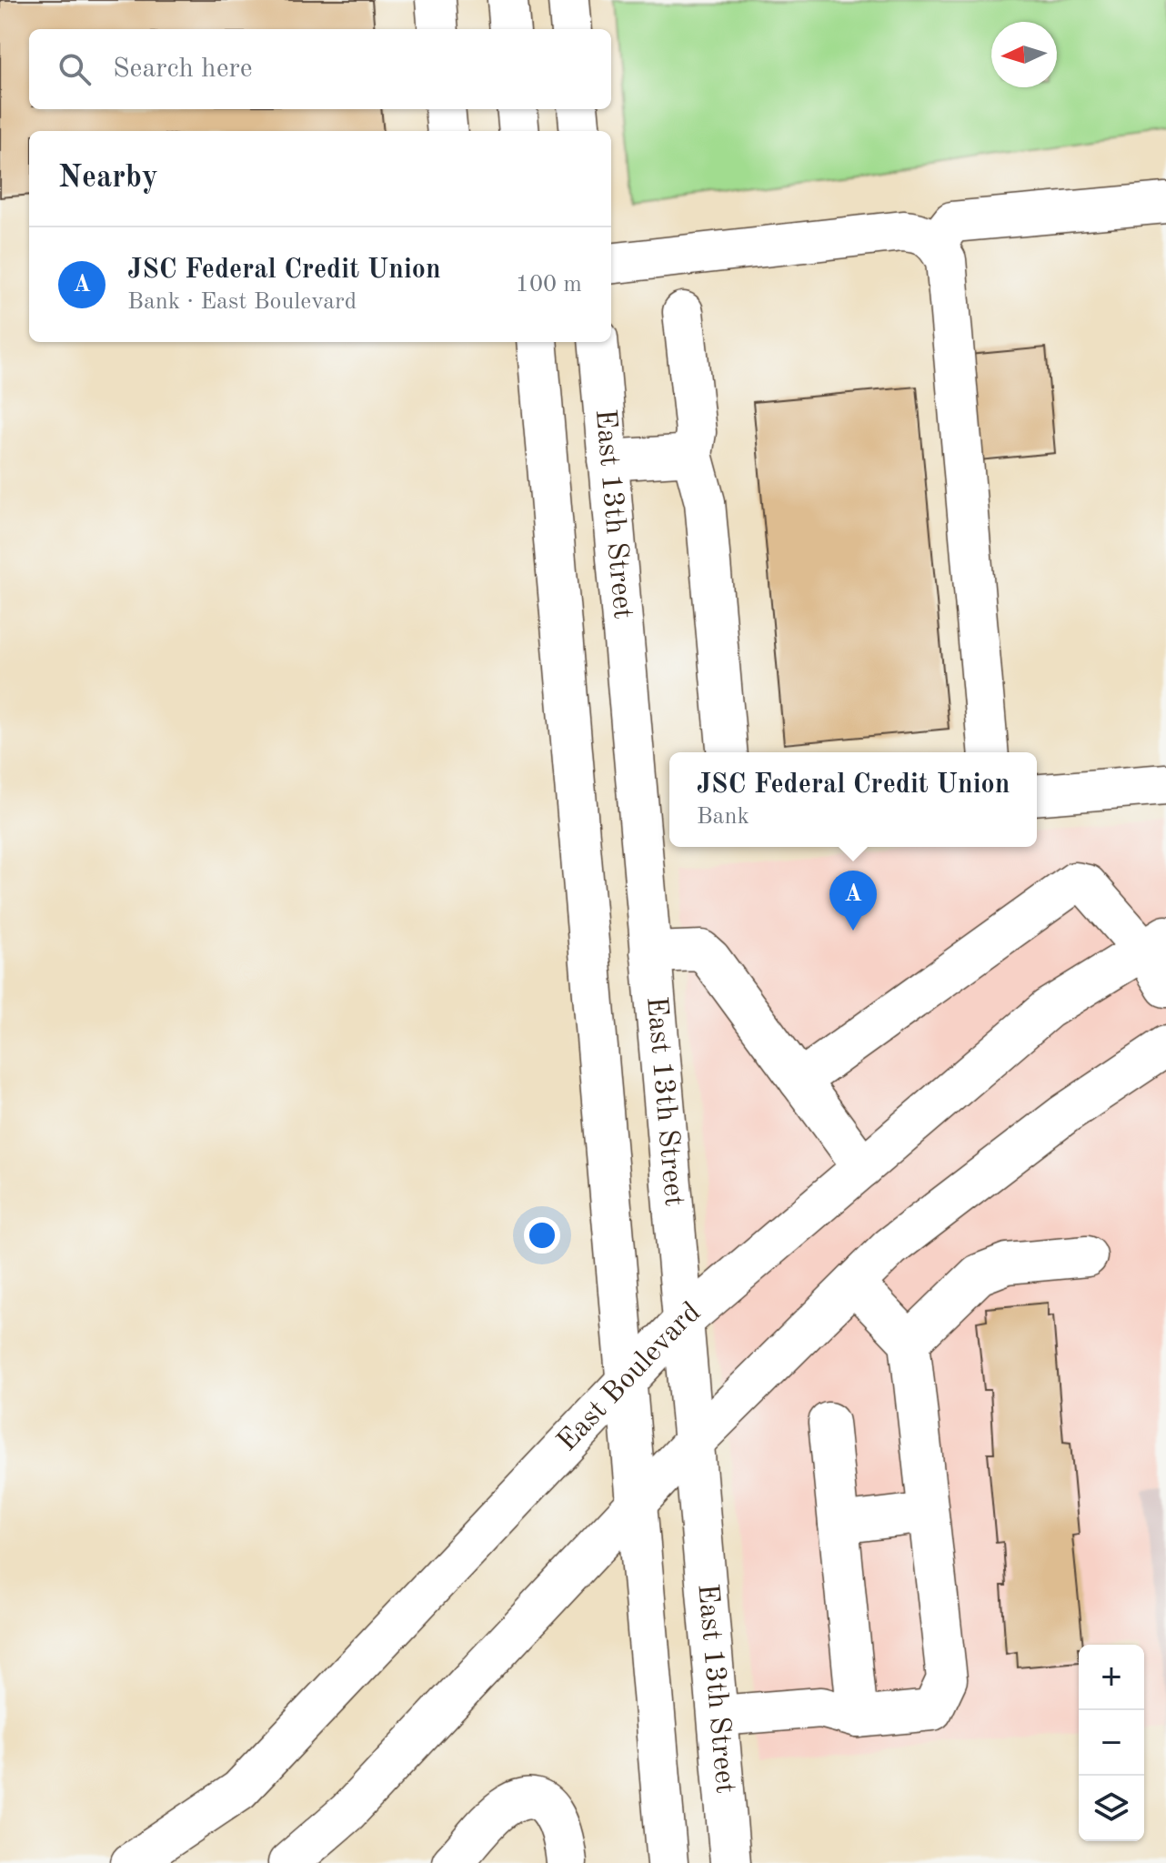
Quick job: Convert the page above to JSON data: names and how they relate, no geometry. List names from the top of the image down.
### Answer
{
  "streets": {
    "main road": ["East 13th Street", "East Boulevard"]
  },
  "crossings": [
    ["East 13th Street", "East Boulevard"]
  ],
  "north": "left",
  "page": {
    "search": "Search here",
    "heading": "Nearby",
    "list": [
      {
        "mark": "A",
        "name": "JSC Federal Credit Union",
        "note": "Bank · East Boulevard",
        "value": "100 m"
      }
    ],
    "popup": ["JSC Federal Credit Union", "Bank"],
    "pins": "A",
    "map_buttons": ["+", "−"]
  }
}
